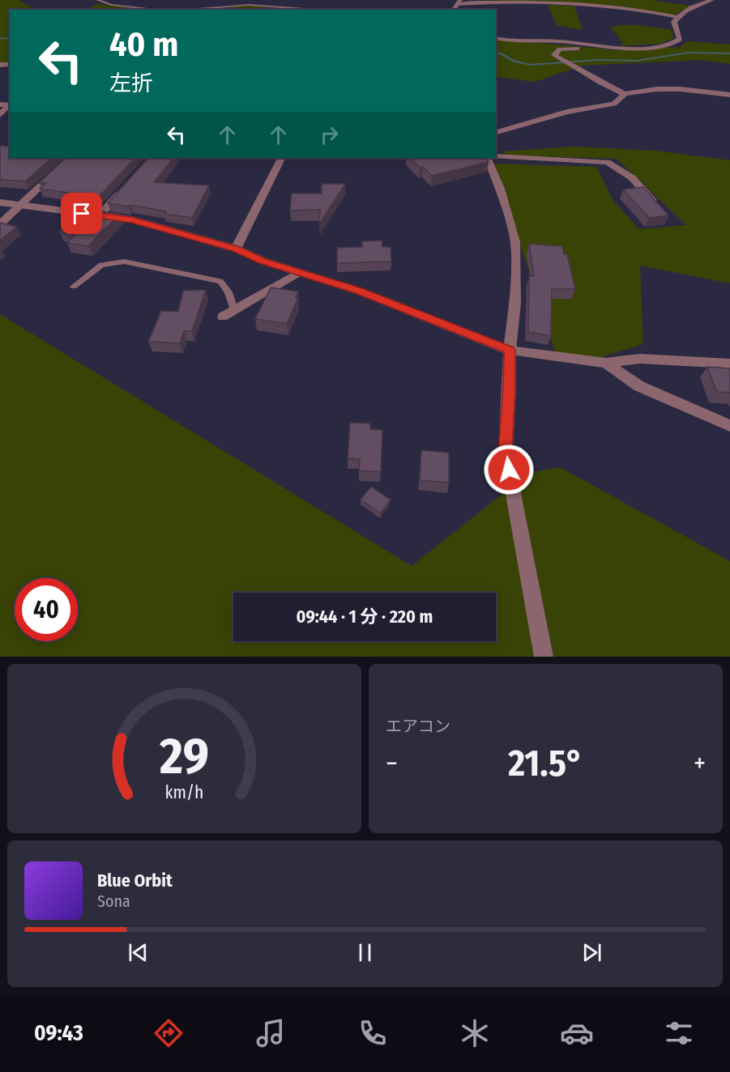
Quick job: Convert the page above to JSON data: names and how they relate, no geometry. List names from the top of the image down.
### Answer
{
  "page": {
    "turn": ["40 m", "左折"],
    "limit": "40",
    "trip": "09:44 · 1 分 · 220 m",
    "tile": "エアコン",
    "heat": ["−", "21.5°", "+"],
    "song": ["Blue Orbit", "Sona"],
    "tabs": "09:43",
    "gauge": ["29", "km/h"]
  }
}
